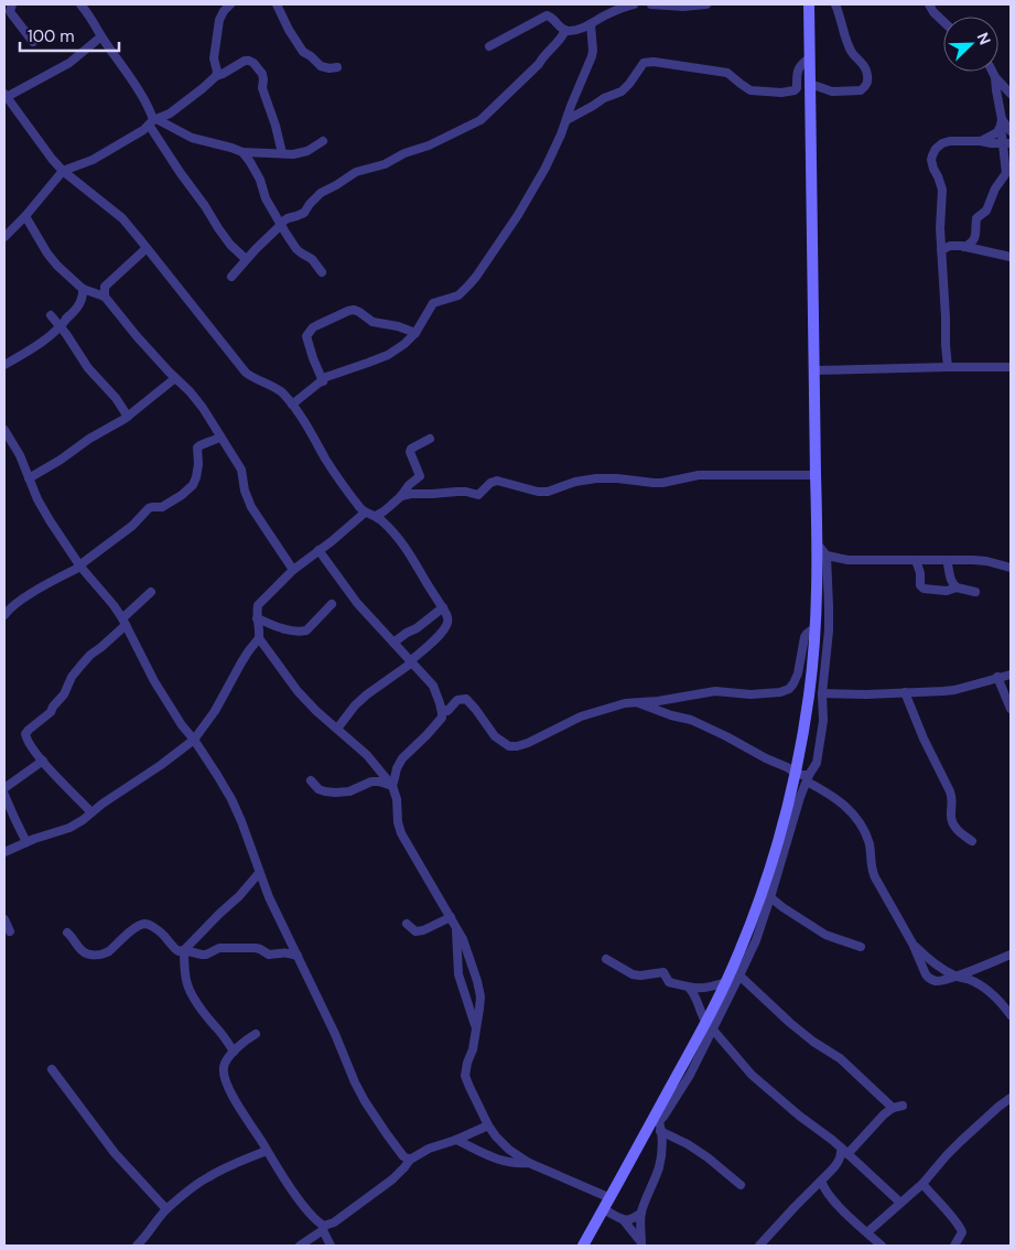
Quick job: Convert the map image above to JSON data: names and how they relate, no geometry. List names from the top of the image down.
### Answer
{
  "scale_bar": "100 m",
  "north": "top right"
}
